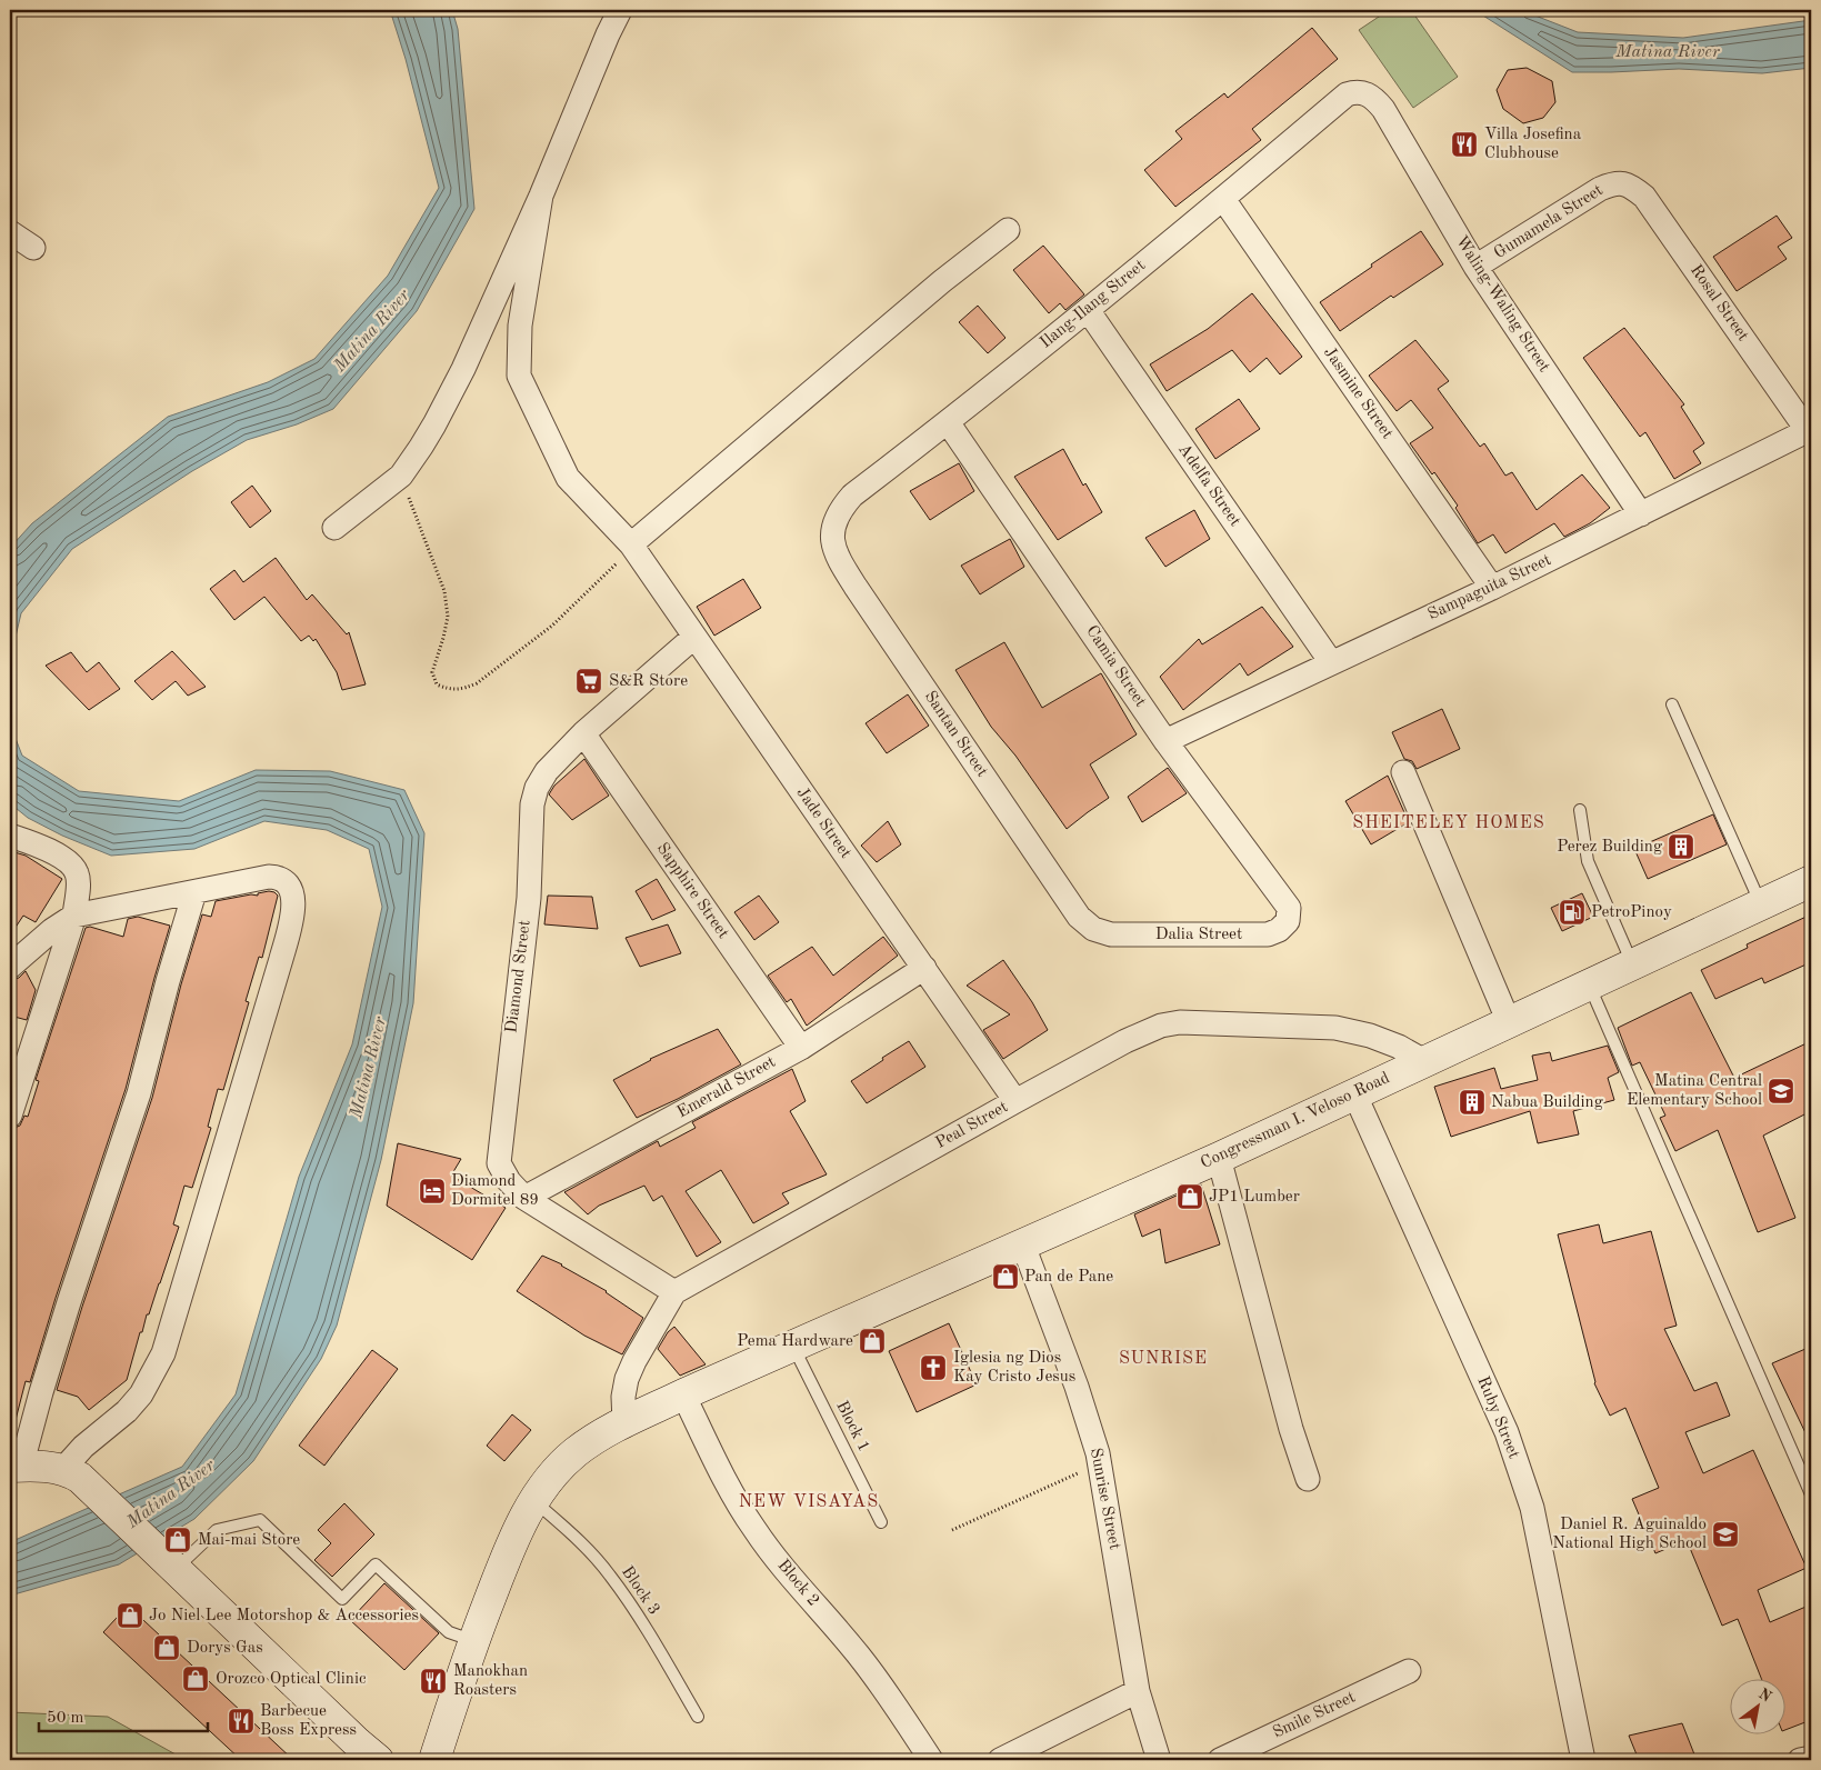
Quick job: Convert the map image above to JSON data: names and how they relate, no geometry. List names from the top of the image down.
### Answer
{
  "streets": {
    "main road": ["Congressman I. Veloso Road"],
    "street": [
      "Gumamela Street",
      "Rosal Street",
      "Ilang-Ilang Street",
      "Waling-Waling Street",
      "Jasmine Street",
      "Adelfa Street",
      "Sampaguita Street",
      "Camia Street",
      "Santan Street",
      "Jade Street",
      "Sapphire Street",
      "Dalia Street",
      "Diamond Street",
      "Emerald Street",
      "Peal Street",
      "Ruby Street",
      "Sunrise Street",
      "Block 2",
      "Smile Street"
    ],
    "lane": ["Block 1", "Block 3"]
  },
  "crossings": [
    ["Gumamela Street", "Rosal Street"],
    ["Gumamela Street", "Waling-Waling Street"],
    ["Rosal Street", "Sampaguita Street"],
    ["Ilang-Ilang Street", "Waling-Waling Street"],
    ["Ilang-Ilang Street", "Jasmine Street"],
    ["Ilang-Ilang Street", "Adelfa Street"],
    ["Ilang-Ilang Street", "Camia Street"],
    ["Ilang-Ilang Street", "Santan Street"],
    ["Waling-Waling Street", "Sampaguita Street"],
    ["Jasmine Street", "Sampaguita Street"],
    ["Adelfa Street", "Sampaguita Street"],
    ["Sampaguita Street", "Camia Street"],
    ["Camia Street", "Dalia Street"],
    ["Santan Street", "Dalia Street"],
    ["Jade Street", "Diamond Street"],
    ["Jade Street", "Emerald Street"],
    ["Jade Street", "Peal Street"],
    ["Sapphire Street", "Diamond Street"],
    ["Sapphire Street", "Emerald Street"],
    ["Diamond Street", "Emerald Street"],
    ["Diamond Street", "Peal Street"],
    ["Congressman I. Veloso Road", "Peal Street"],
    ["Congressman I. Veloso Road", "Ruby Street"],
    ["Congressman I. Veloso Road", "Block 1"],
    ["Congressman I. Veloso Road", "Sunrise Street"],
    ["Congressman I. Veloso Road", "Block 2"],
    ["Congressman I. Veloso Road", "Block 3"]
  ],
  "districts": ["SHEITELEY HOMES", "SUNRISE", "NEW VISAYAS"],
  "water": ["Matina River"],
  "places": {
    "restaurant": ["Villa Josefina Clubhouse", "Manokhan Roasters", "Barbecue Boss Express"],
    "supermarket": ["S&R Store"],
    "building": ["Perez Building", "Nabua Building"],
    "fuel station": ["PetroPinoy"],
    "school or university": ["Matina Central Elementary School", "Daniel R. Aguinaldo National High School"],
    "hotel": ["Diamond Dormitel 89"],
    "shop": [
      "JP1 Lumber",
      "Pan de Pane",
      "Pema Hardware",
      "Mai-mai Store",
      "Jo Niel Lee Motorshop & Accessories",
      "Dorys Gas",
      "Orozco Optical Clinic"
    ],
    "church": ["Iglesia ng Dios Kay Cristo Jesus"]
  },
  "scale_bar": "50 m",
  "north": "top right"
}
